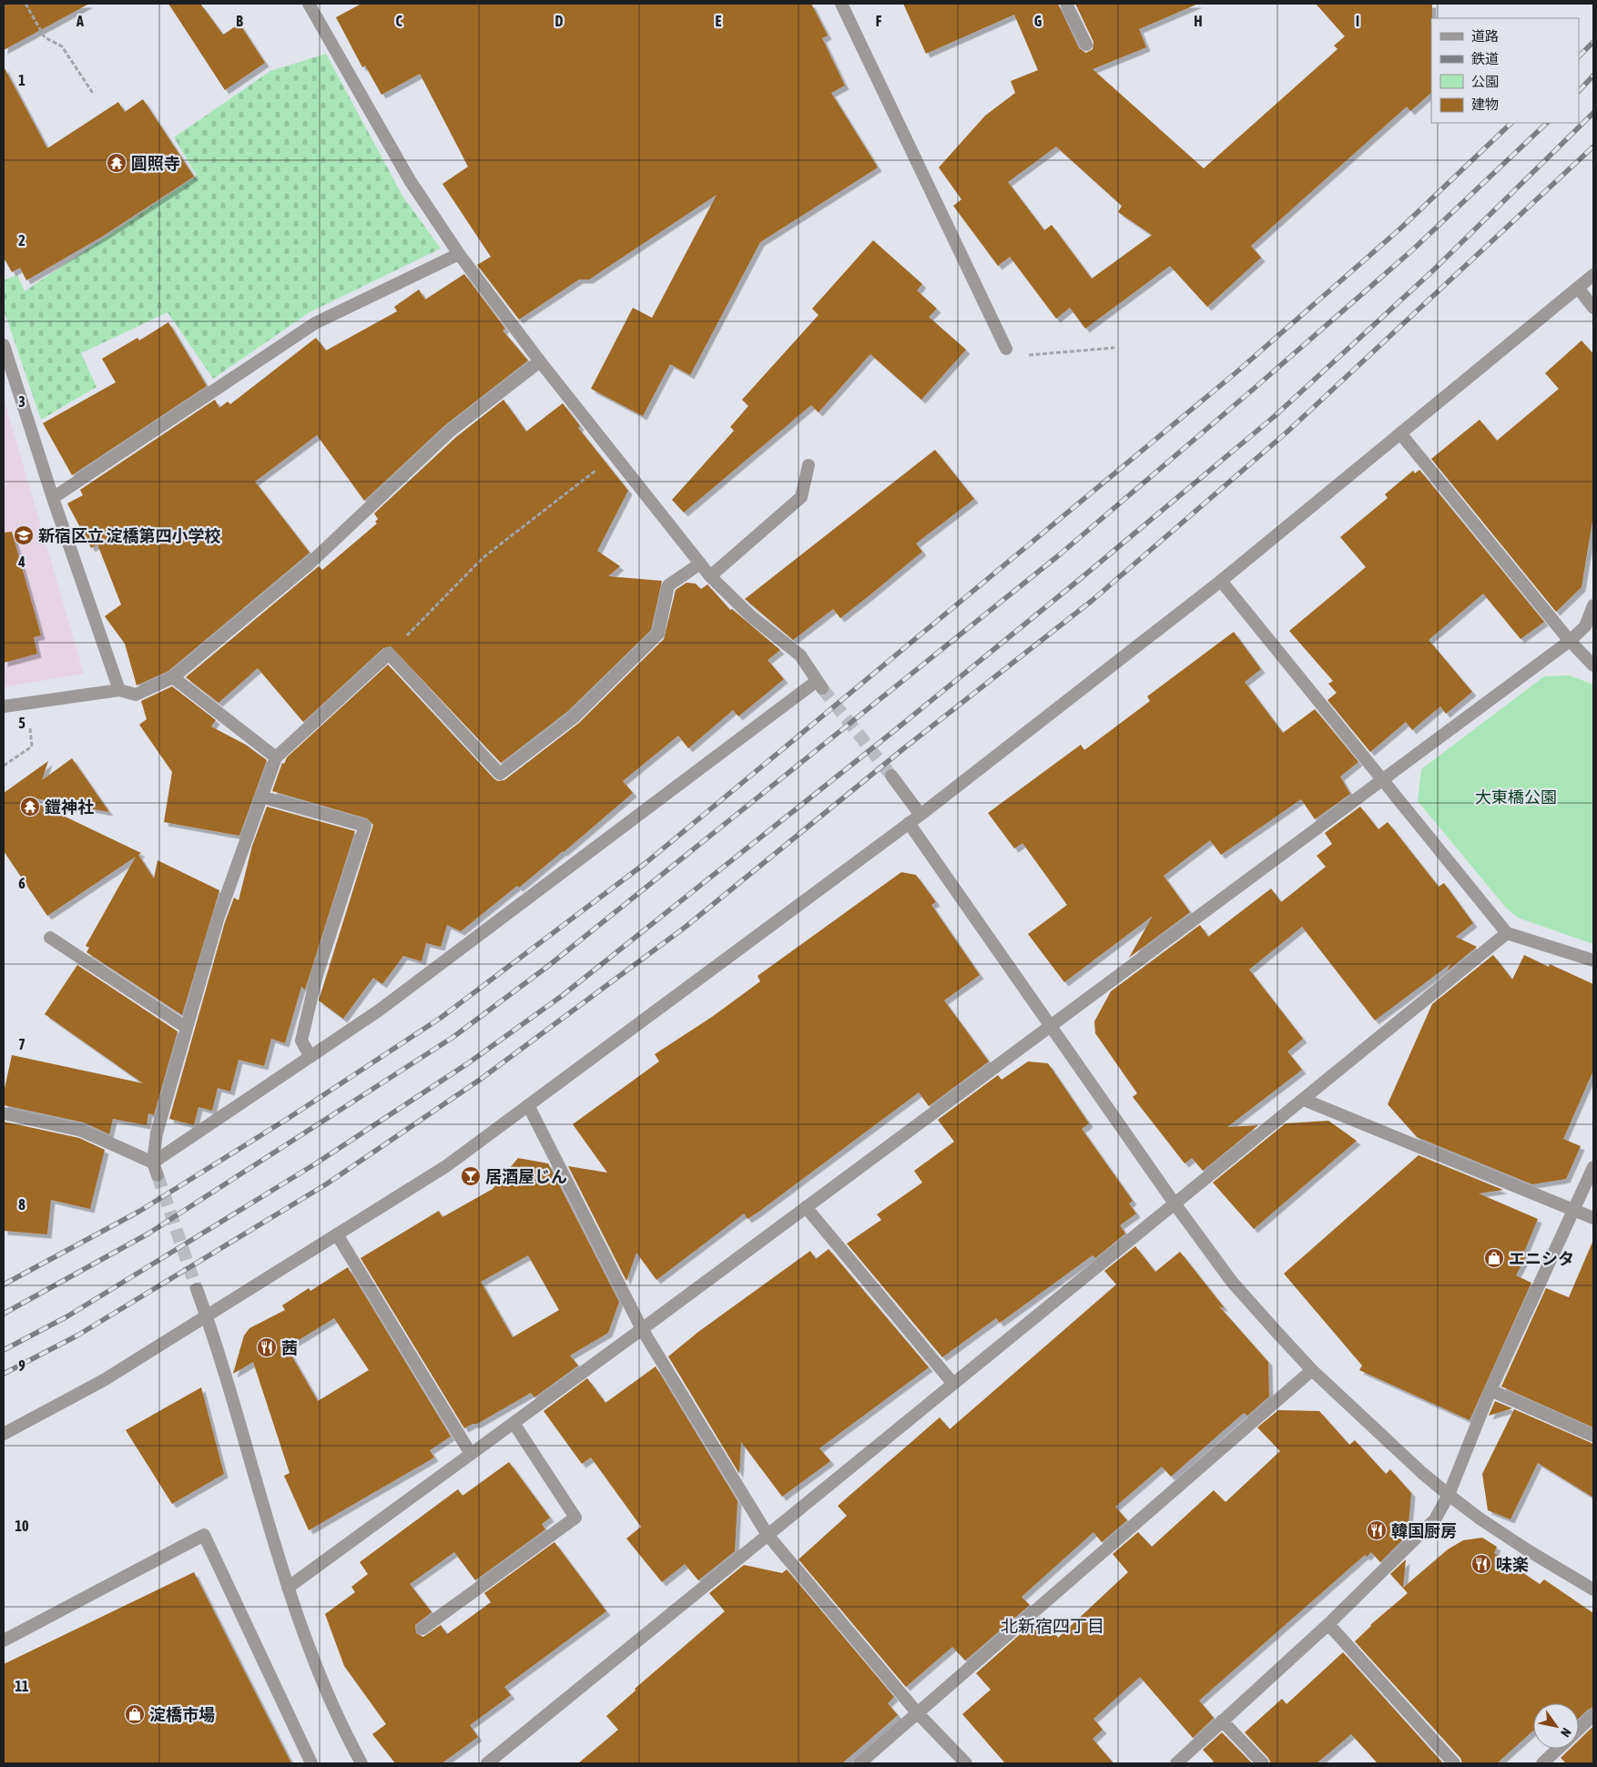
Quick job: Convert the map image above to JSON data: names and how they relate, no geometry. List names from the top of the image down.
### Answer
{
  "districts": ["北新宿四丁目"],
  "parks": ["大東橋公園"],
  "places": {
    "temple": ["圓照寺", "鎧神社"],
    "school or university": ["新宿区立 淀橋第四小学校"],
    "bar": ["居酒屋じん"],
    "shop": ["エニシタ", "淀橋市場"],
    "restaurant": ["茜", "韓国厨房", "味楽"]
  },
  "legend": [
    "道路",
    "鉄道",
    "公園",
    "建物"
  ],
  "north": "bottom right",
  "grid": {
    "columns": [
      "A",
      "B",
      "C",
      "D",
      "E",
      "F",
      "G",
      "H",
      "I"
    ],
    "rows": [
      "1",
      "2",
      "3",
      "4",
      "5",
      "6",
      "7",
      "8",
      "9",
      "10",
      "11"
    ]
  }
}
